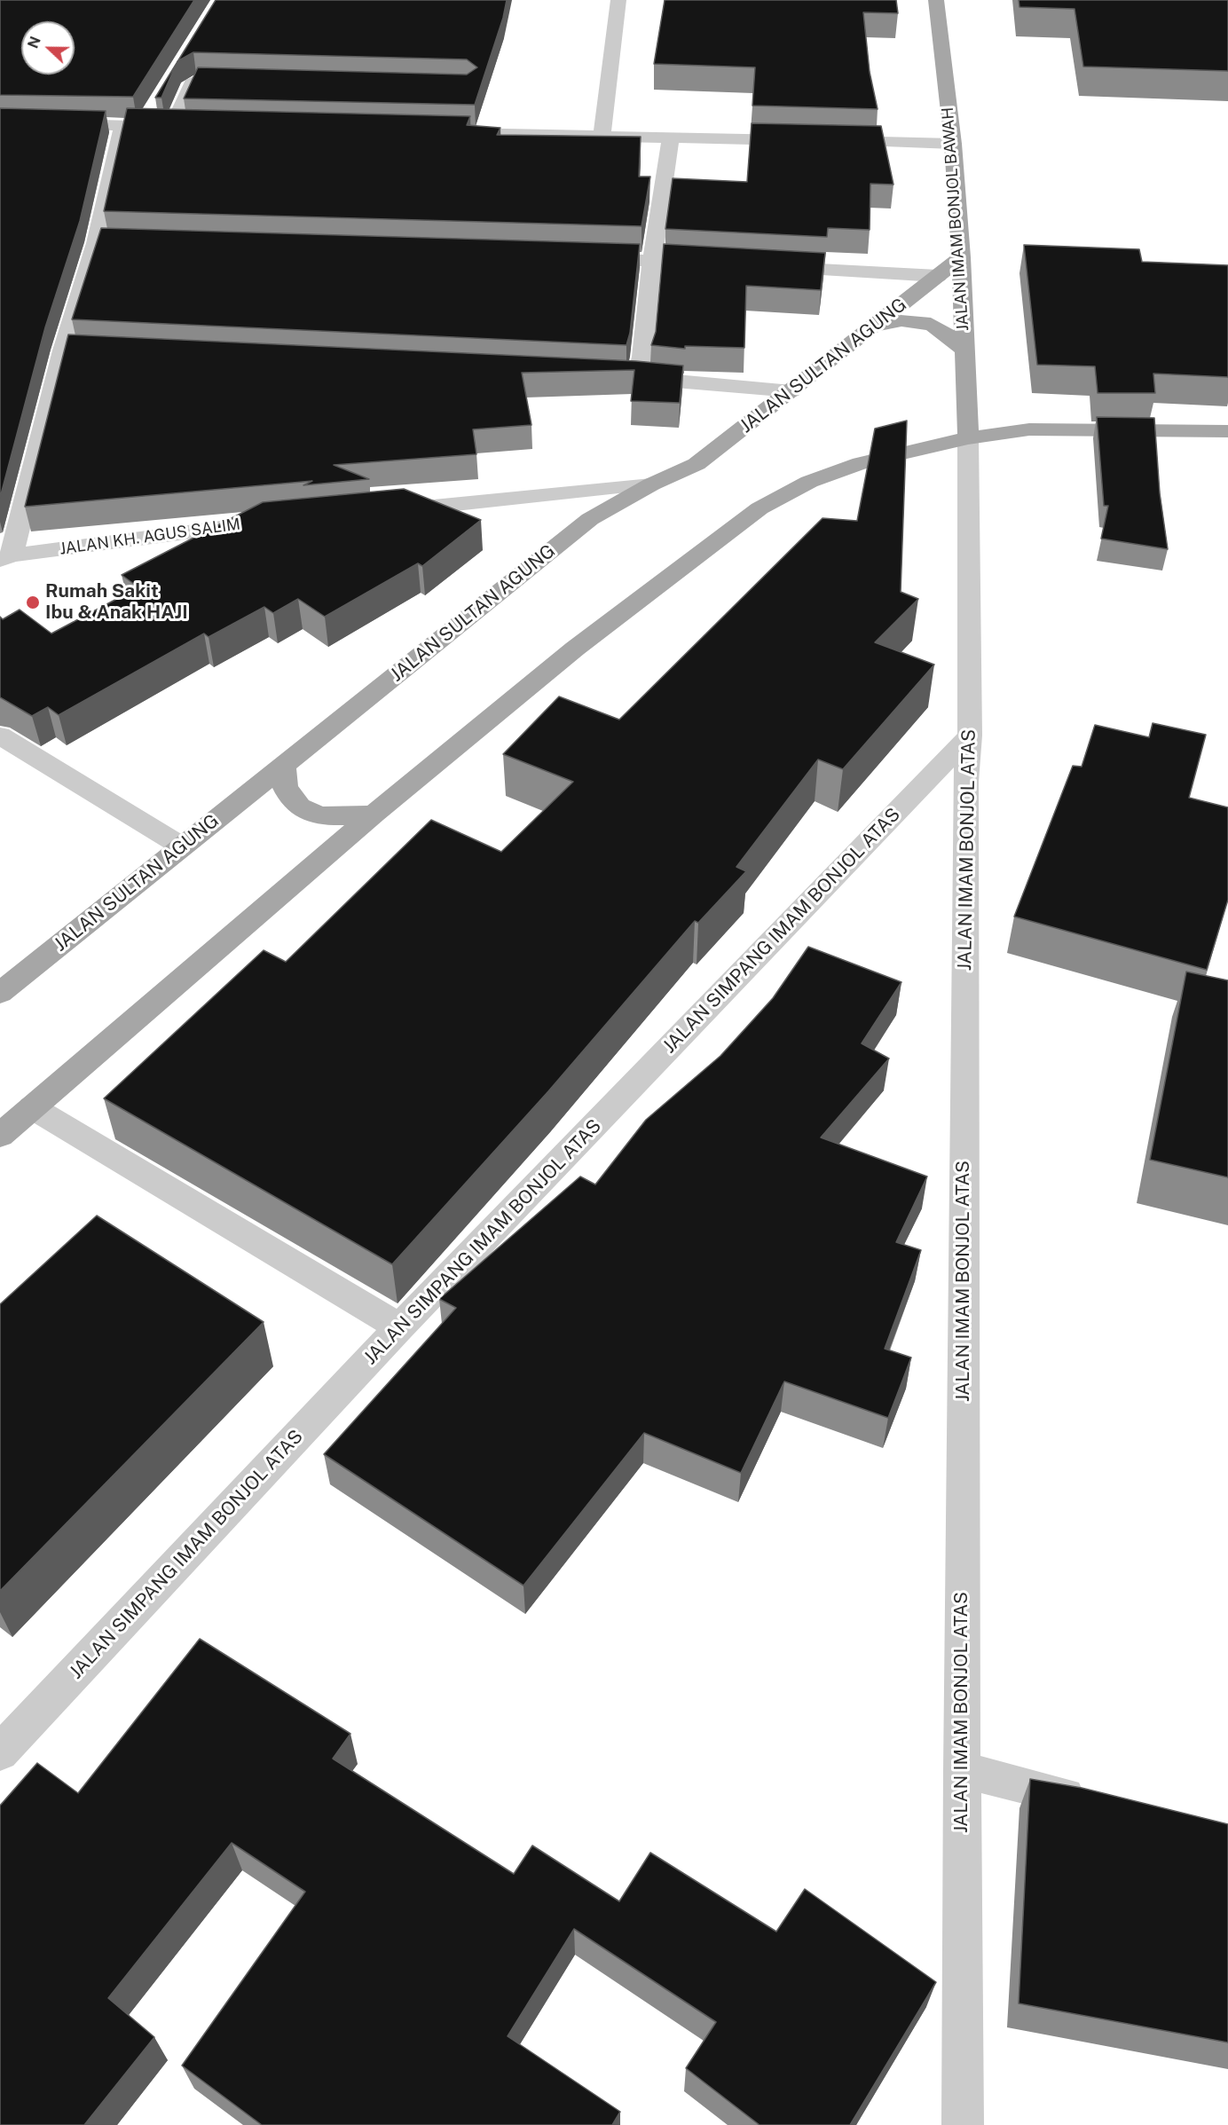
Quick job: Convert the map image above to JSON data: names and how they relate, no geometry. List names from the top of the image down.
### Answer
{
  "streets": {
    "main road": ["JALAN IMAM BONJOL BAWAH", "JALAN SULTAN AGUNG"],
    "street": ["JALAN KH. AGUS SALIM", "JALAN IMAM BONJOL ATAS", "JALAN SIMPANG IMAM BONJOL ATAS"]
  },
  "crossings": [
    ["JALAN IMAM BONJOL BAWAH", "JALAN SULTAN AGUNG"],
    ["JALAN IMAM BONJOL BAWAH", "JALAN IMAM BONJOL ATAS"],
    ["JALAN IMAM BONJOL ATAS", "JALAN SIMPANG IMAM BONJOL ATAS"]
  ],
  "places": ["Rumah Sakit Ibu & Anak HAJI"],
  "north": "left"
}
